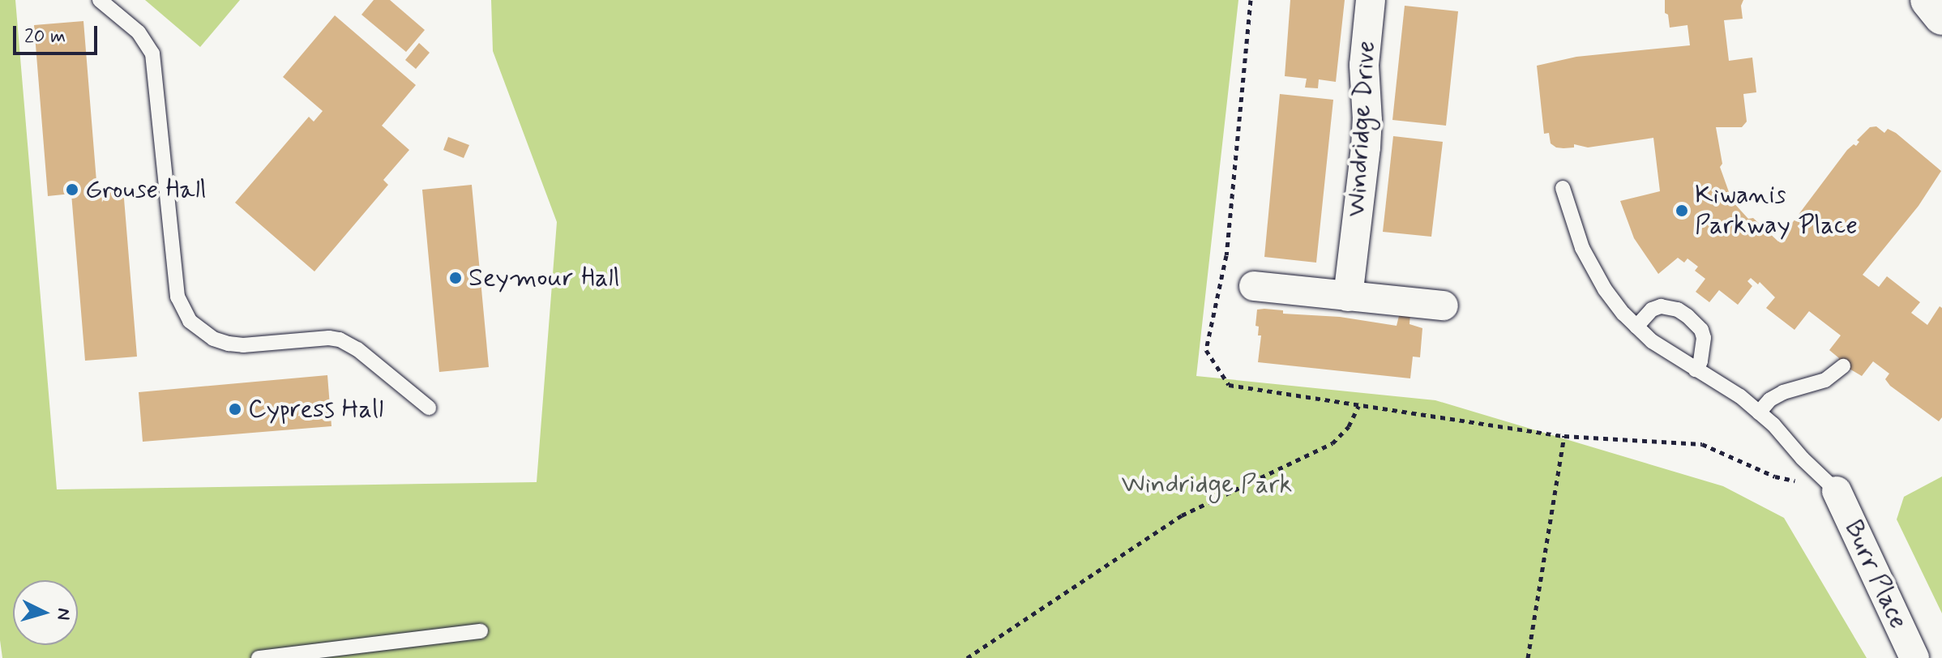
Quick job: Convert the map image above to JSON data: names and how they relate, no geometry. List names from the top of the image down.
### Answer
{
  "streets": {
    "street": ["Windridge Drive", "Burr Place"]
  },
  "parks": ["Windridge Park"],
  "places": [
    "Grouse Hall",
    "Kiwanis Parkway Place",
    "Seymour Hall",
    "Cypress Hall"
  ],
  "scale_bar": "20 m",
  "north": "right"
}
